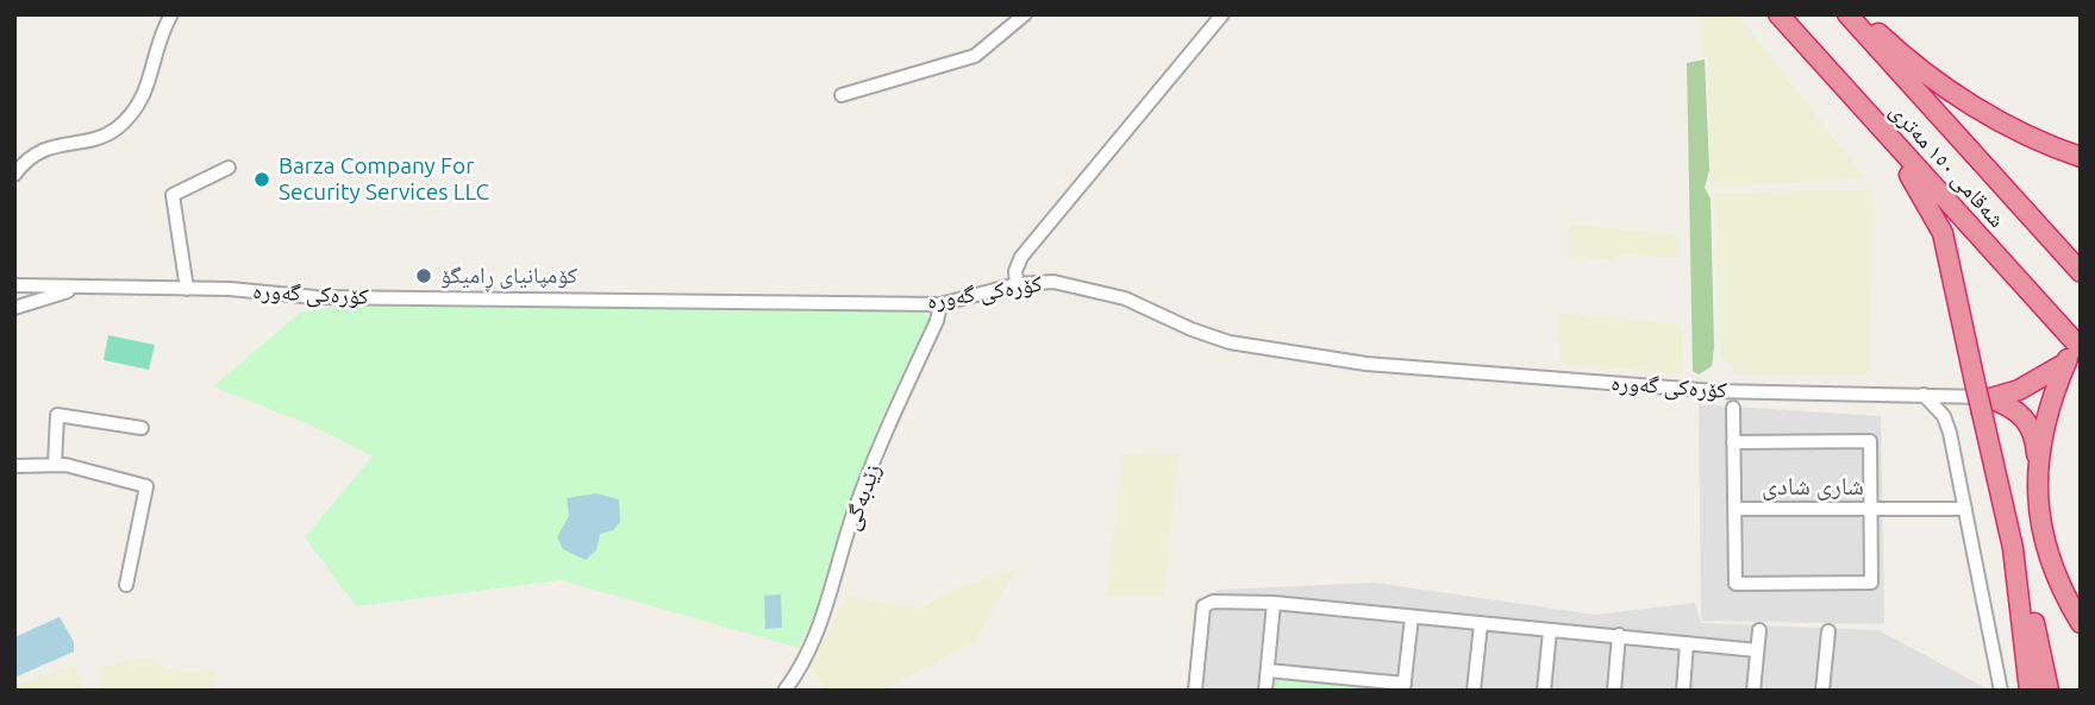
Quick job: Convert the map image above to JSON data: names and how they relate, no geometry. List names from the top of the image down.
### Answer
{
  "streets": {
    "highway": ["شەقامی ١٥٠ مەتری"],
    "street": ["کۆرەکی گەورە", "زێدبەگی"]
  },
  "crossings": [
    ["کۆرەکی گەورە", "زێدبەگی"]
  ],
  "districts": ["شاری شادی"],
  "places": ["Barza Company For Security Services LLC", "کۆمپانیای ڕامیگۆ"]
}
